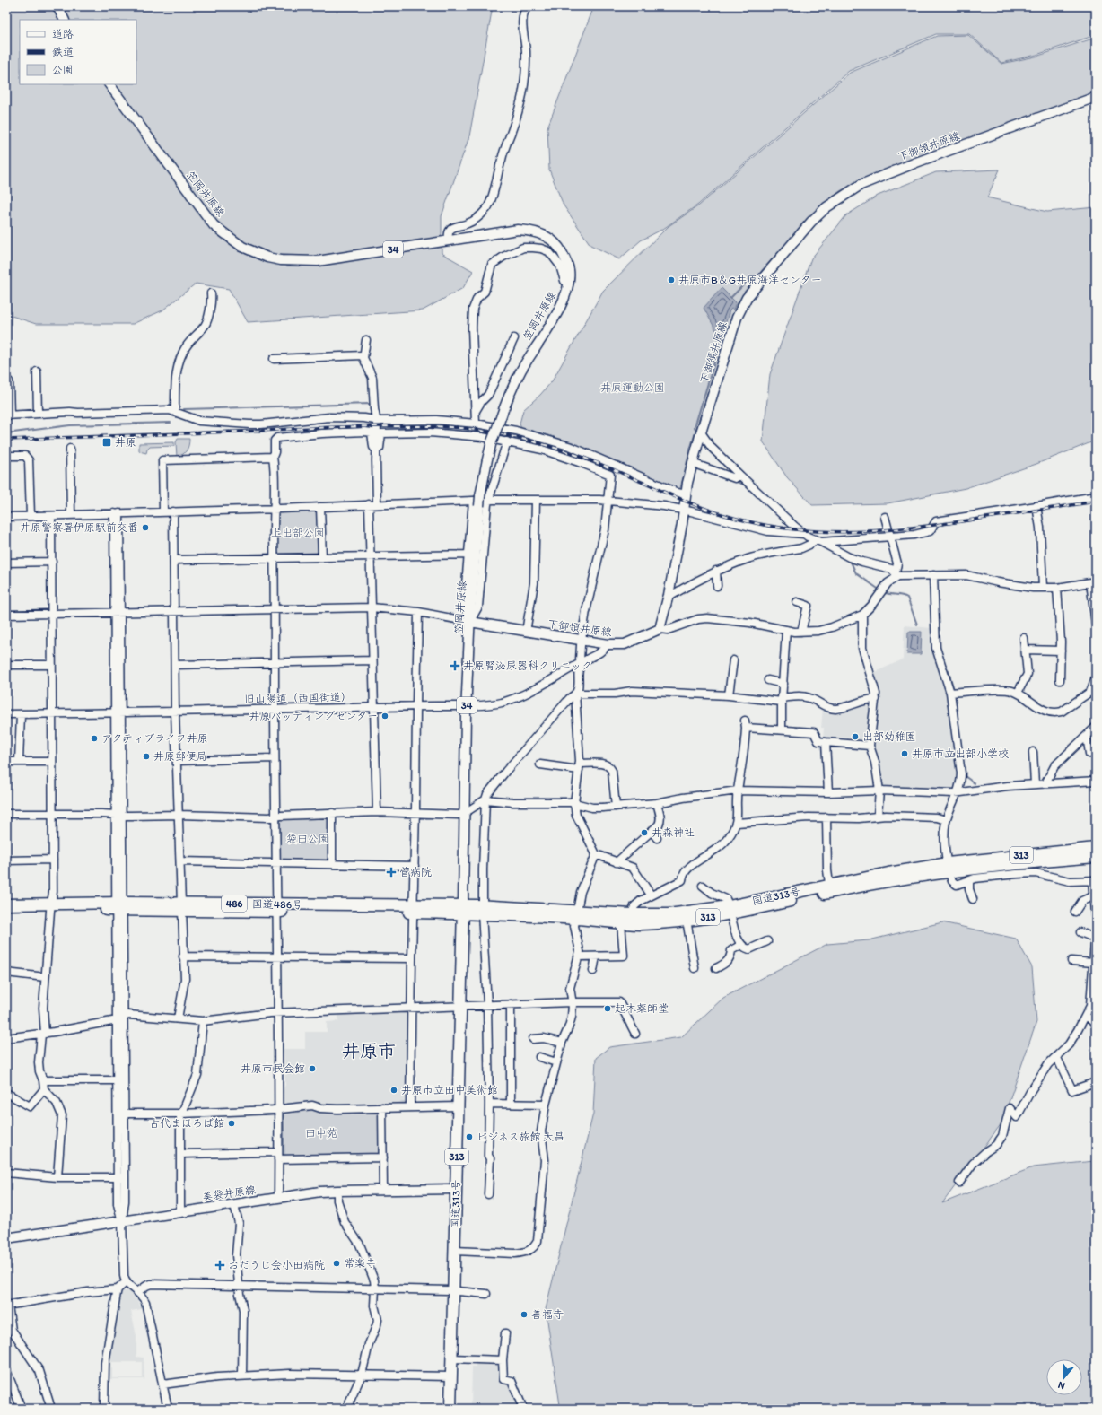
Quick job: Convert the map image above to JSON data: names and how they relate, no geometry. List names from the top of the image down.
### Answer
{
  "streets": {
    "highway": [
      "313",
      "国道313号",
      "486",
      "国道486号"
    ],
    "main road": [
      "下御領井原線",
      "笠岡井原線",
      "34",
      "美袋井原線"
    ],
    "street": ["旧山陽道（西国街道）"]
  },
  "crossings": [
    ["下御領井原線", "笠岡井原線"],
    ["下御領井原線", "旧山陽道（西国街道）"],
    ["笠岡井原線", "旧山陽道（西国街道）"],
    ["笠岡井原線", "国道313号"],
    ["笠岡井原線", "国道486号"],
    ["国道313号", "国道486号"],
    ["国道313号", "美袋井原線"]
  ],
  "districts": ["井原市"],
  "parks": [
    "井原運動公園",
    "上出部公園",
    "袋田公園",
    "田中苑"
  ],
  "places": {
    "other": [
      "井原市B＆G井原海洋センター",
      "井原警察署伊原駅前交番",
      "井原バッティングセンター",
      "出部幼稚園",
      "アクティブライフ井原",
      "井原市立出部小学校",
      "井原郵便局",
      "井森神社",
      "起木薬師堂",
      "井原市民会館",
      "井原市立田中美術館",
      "古代まほろば館",
      "ビジネス旅館 大昌",
      "常楽寺",
      "善福寺"
    ],
    "transit": ["井原"],
    "health": ["井原腎泌尿器科クリニック", "菅病院", "おだうじ会小田病院"]
  },
  "legend": ["道路", "鉄道", "公園"],
  "north": "bottom"
}
